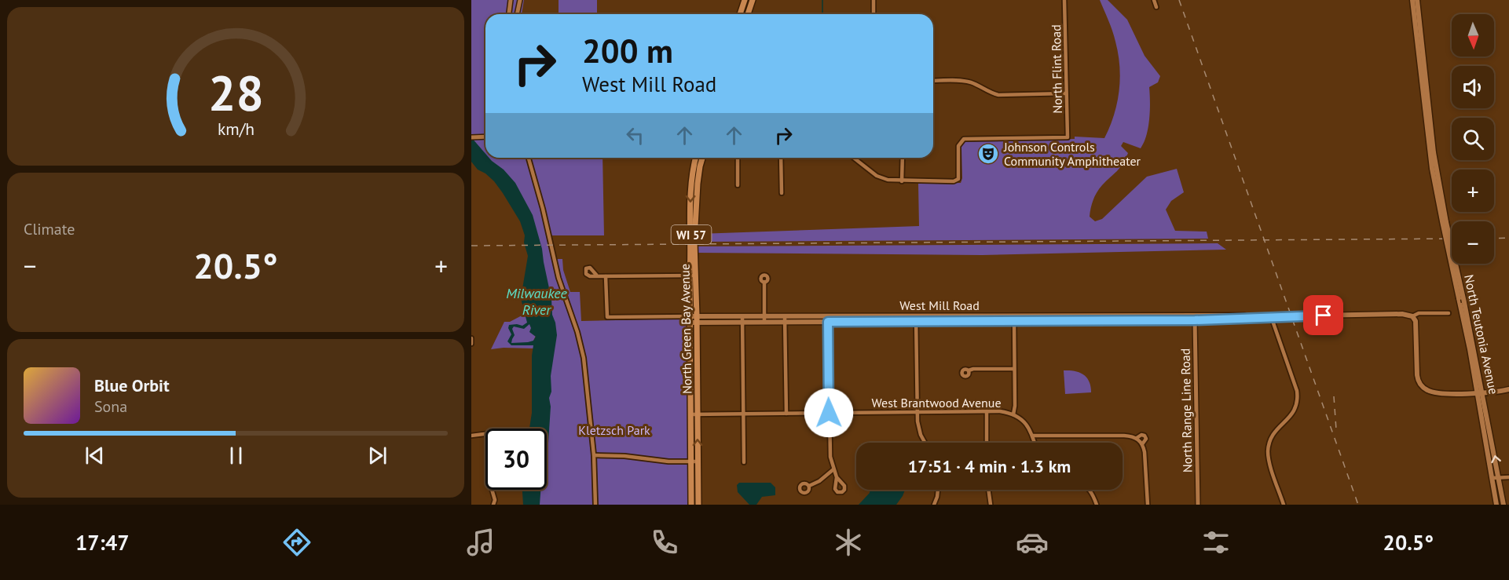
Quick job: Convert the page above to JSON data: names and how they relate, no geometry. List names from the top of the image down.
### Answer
{
  "streets": {
    "main road": [
      "WI 57",
      "West Mill Road",
      "North Green Bay Avenue",
      "North Teutonia Avenue"
    ],
    "street": ["North Flint Road", "West Brantwood Avenue", "North Range Line Road"]
  },
  "crossings": [
    ["West Mill Road", "North Green Bay Avenue"],
    ["West Mill Road", "North Range Line Road"],
    ["North Green Bay Avenue", "West Brantwood Avenue"]
  ],
  "water": ["Milwaukee River"],
  "parks": ["Kletzsch Park"],
  "places": {
    "theatre": ["Johnson Controls Community Amphitheater"]
  },
  "north": "bottom",
  "page": {
    "map_buttons": ["+", "−"],
    "turn": ["200 m", "West Mill Road"],
    "tile": "Climate",
    "heat": ["−", "20.5°", "+"],
    "song": ["Blue Orbit", "Sona"],
    "limit": "30",
    "trip": "17:51 · 4 min · 1.3 km",
    "tabs": ["17:47", "20.5°"],
    "gauge": ["28", "km/h"]
  }
}
